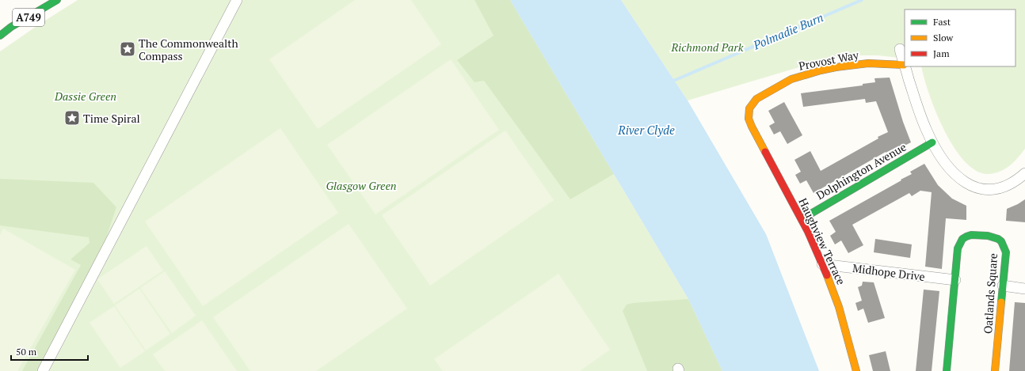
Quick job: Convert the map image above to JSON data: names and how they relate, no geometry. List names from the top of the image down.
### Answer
{
  "streets": {
    "street": [
      "A749",
      "Provost Way",
      "Dolphington Avenue",
      "Haughview Terrace",
      "Midhope Drive",
      "Oatlands Square"
    ]
  },
  "crossings": [
    ["Provost Way", "Haughview Terrace"],
    ["Dolphington Avenue", "Haughview Terrace"],
    ["Haughview Terrace", "Midhope Drive"],
    ["Midhope Drive", "Oatlands Square"]
  ],
  "water": ["Polmadie Burn", "River Clyde"],
  "parks": ["Richmond Park", "Dassie Green", "Glasgow Green"],
  "places": {
    "place": ["The Commonwealth Compass", "Time Spiral"]
  },
  "legend": ["Fast", "Slow", "Jam"],
  "scale_bar": "50 m"
}
